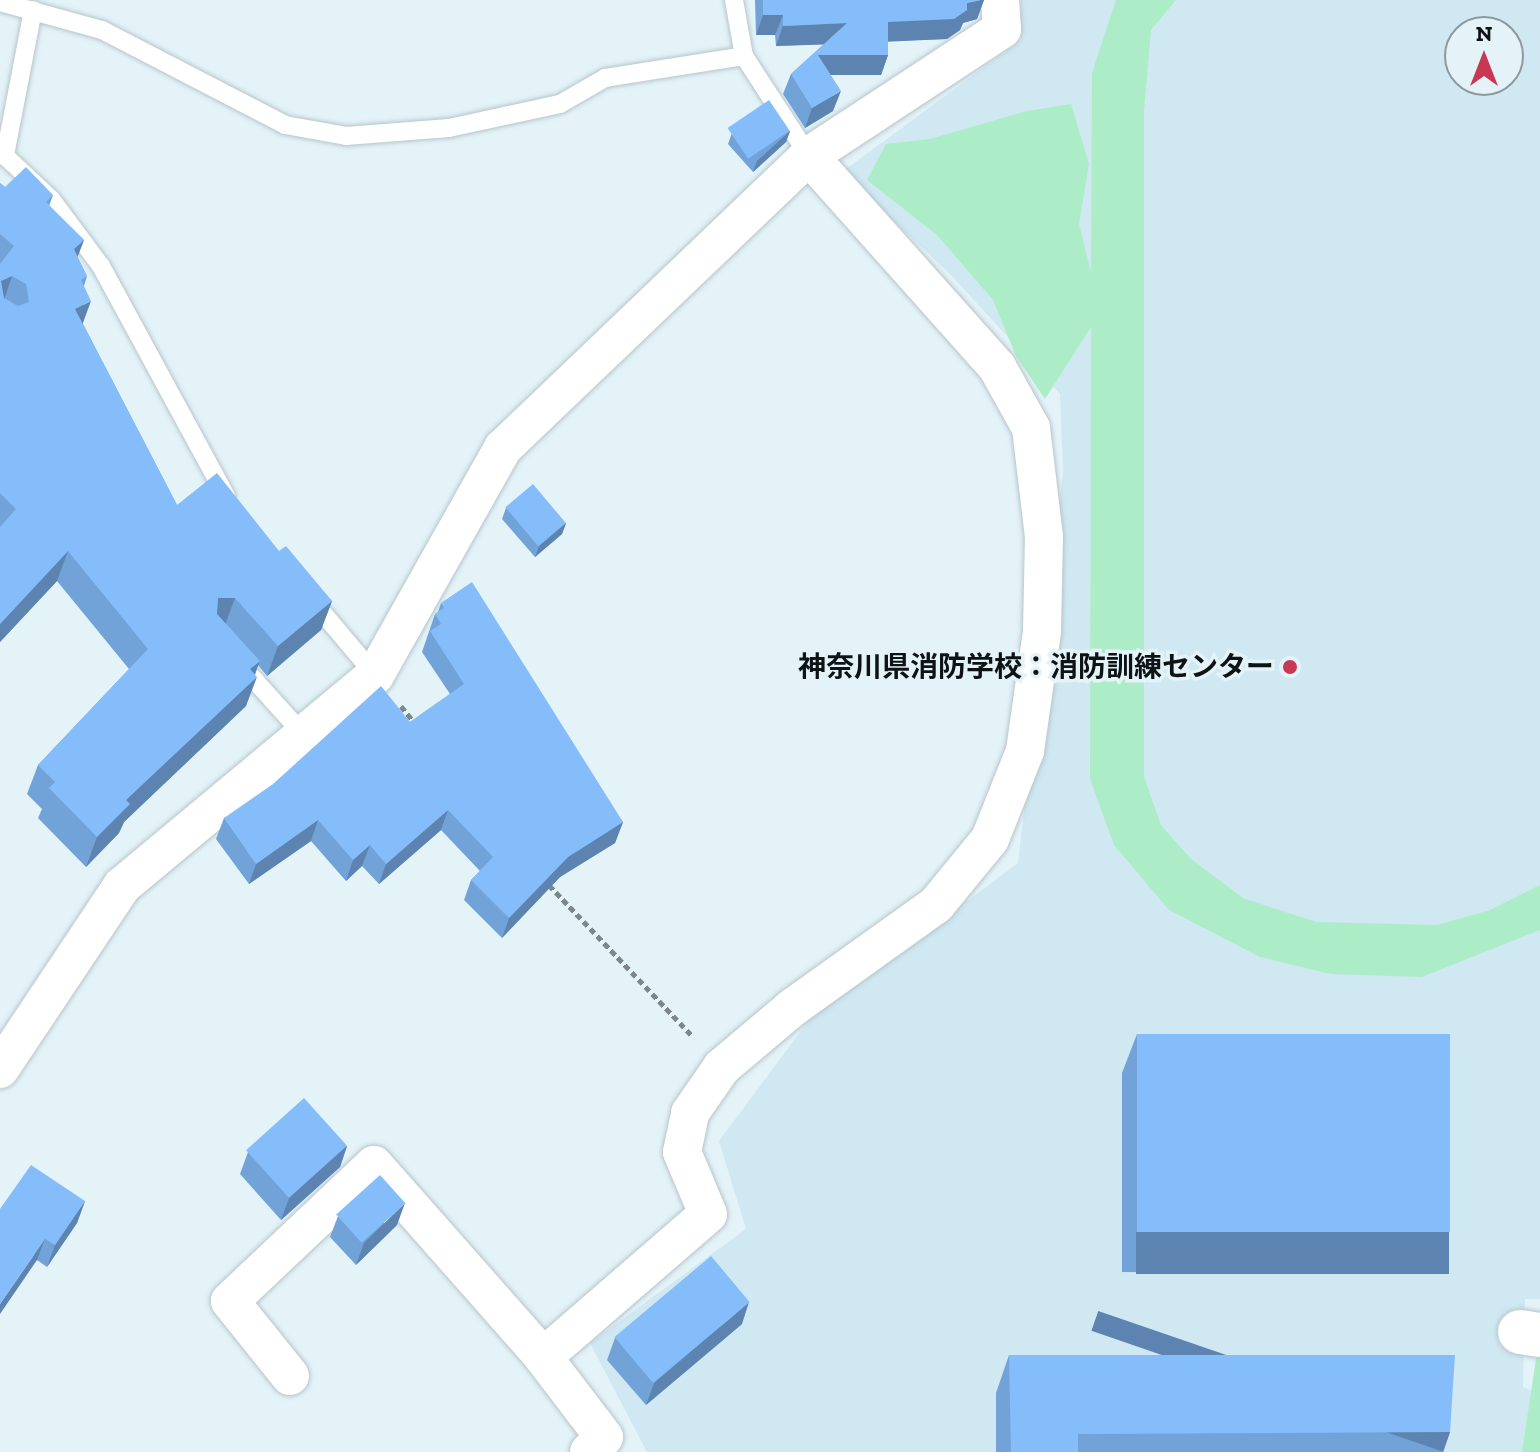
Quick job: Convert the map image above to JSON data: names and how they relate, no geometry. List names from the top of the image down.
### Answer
{
  "places": ["神奈川県消防学校：消防訓練センター"],
  "north": "top"
}
